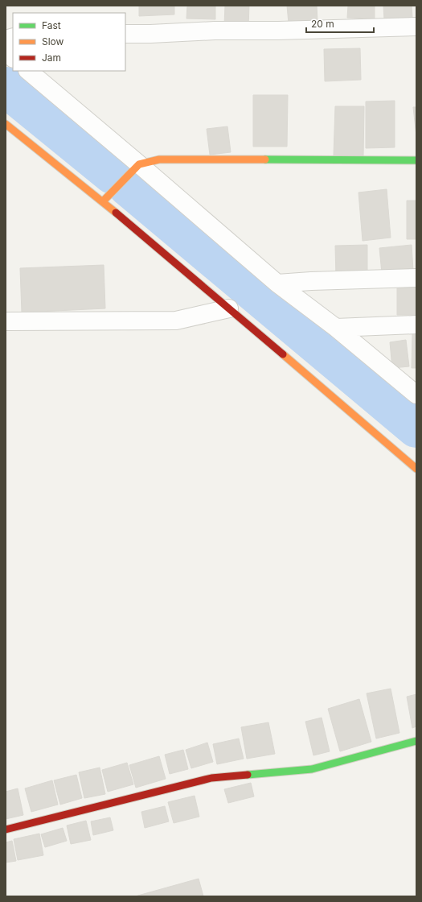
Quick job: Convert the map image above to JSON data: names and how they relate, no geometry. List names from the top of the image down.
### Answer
{
  "legend": ["Fast", "Slow", "Jam"],
  "scale_bar": "20 m"
}
